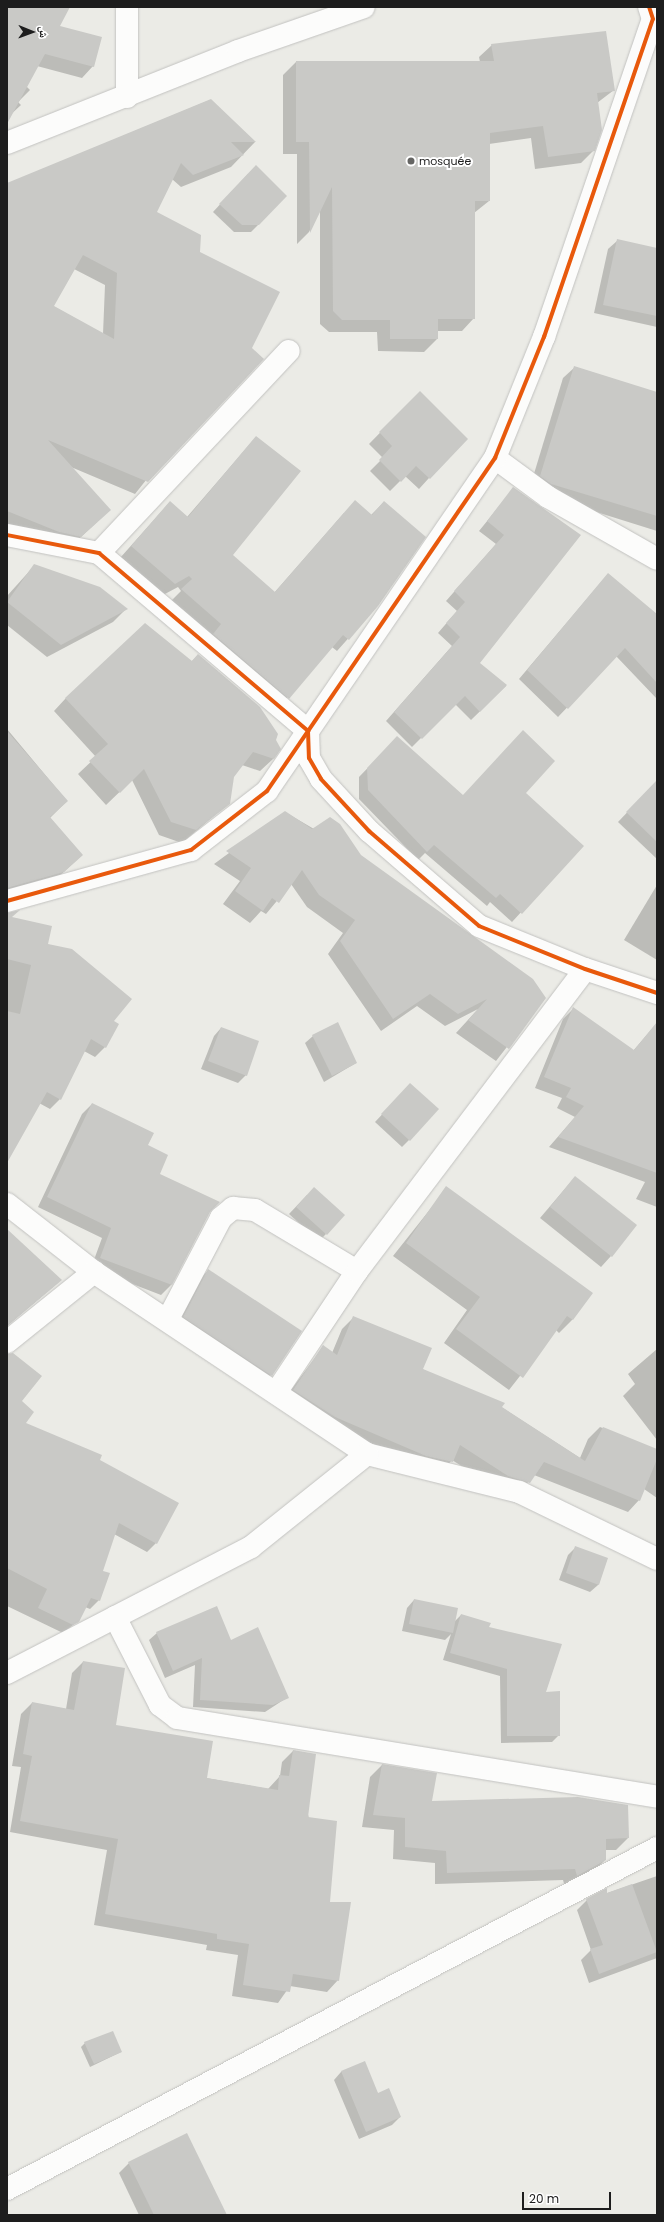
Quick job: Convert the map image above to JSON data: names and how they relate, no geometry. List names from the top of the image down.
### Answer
{
  "places": ["mosquée"],
  "scale_bar": "20 m",
  "north": "right"
}
